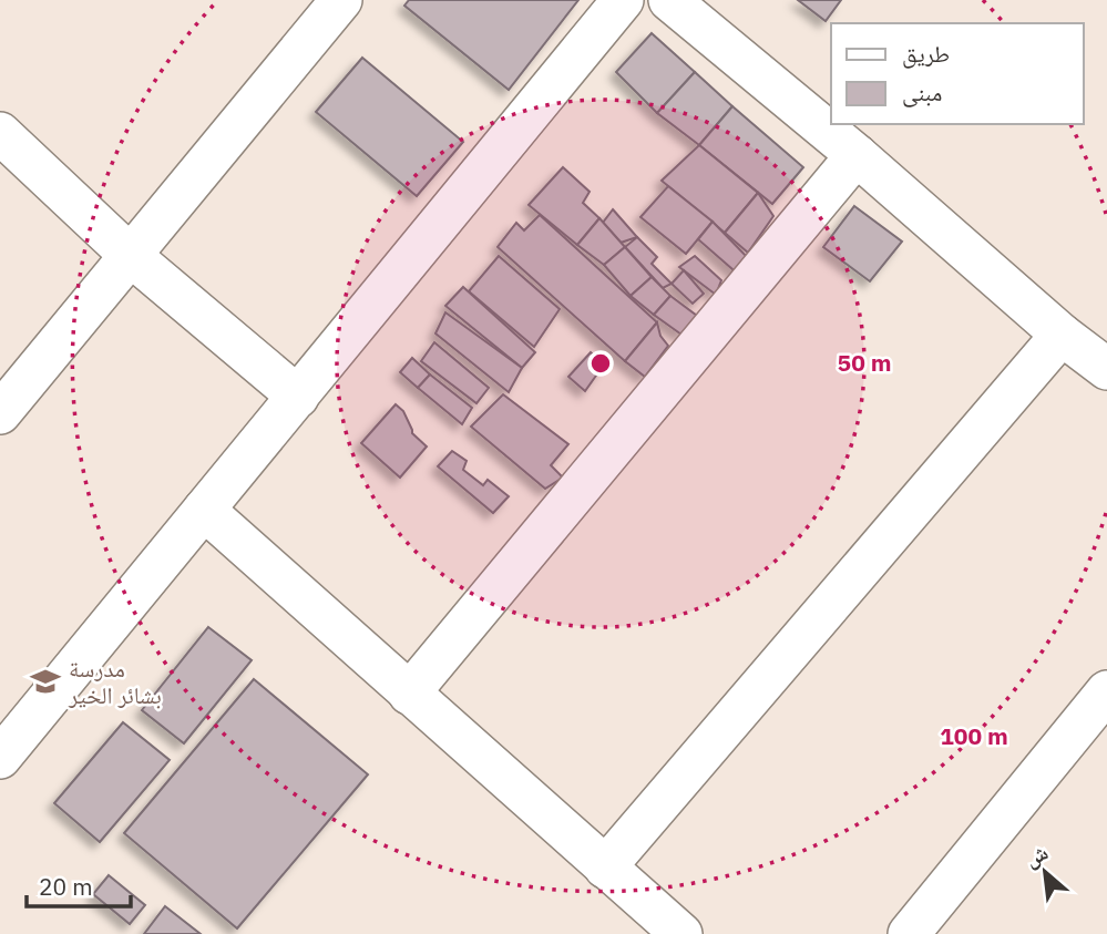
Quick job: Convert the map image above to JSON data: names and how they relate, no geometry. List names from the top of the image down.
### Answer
{
  "places": {
    "school or university": ["مدرسة بشائر الخير"]
  },
  "legend": ["طريق", "مبنى"],
  "scale_bar": "20 m",
  "north": "top left",
  "rings": ["50 m", "100 m"]
}
